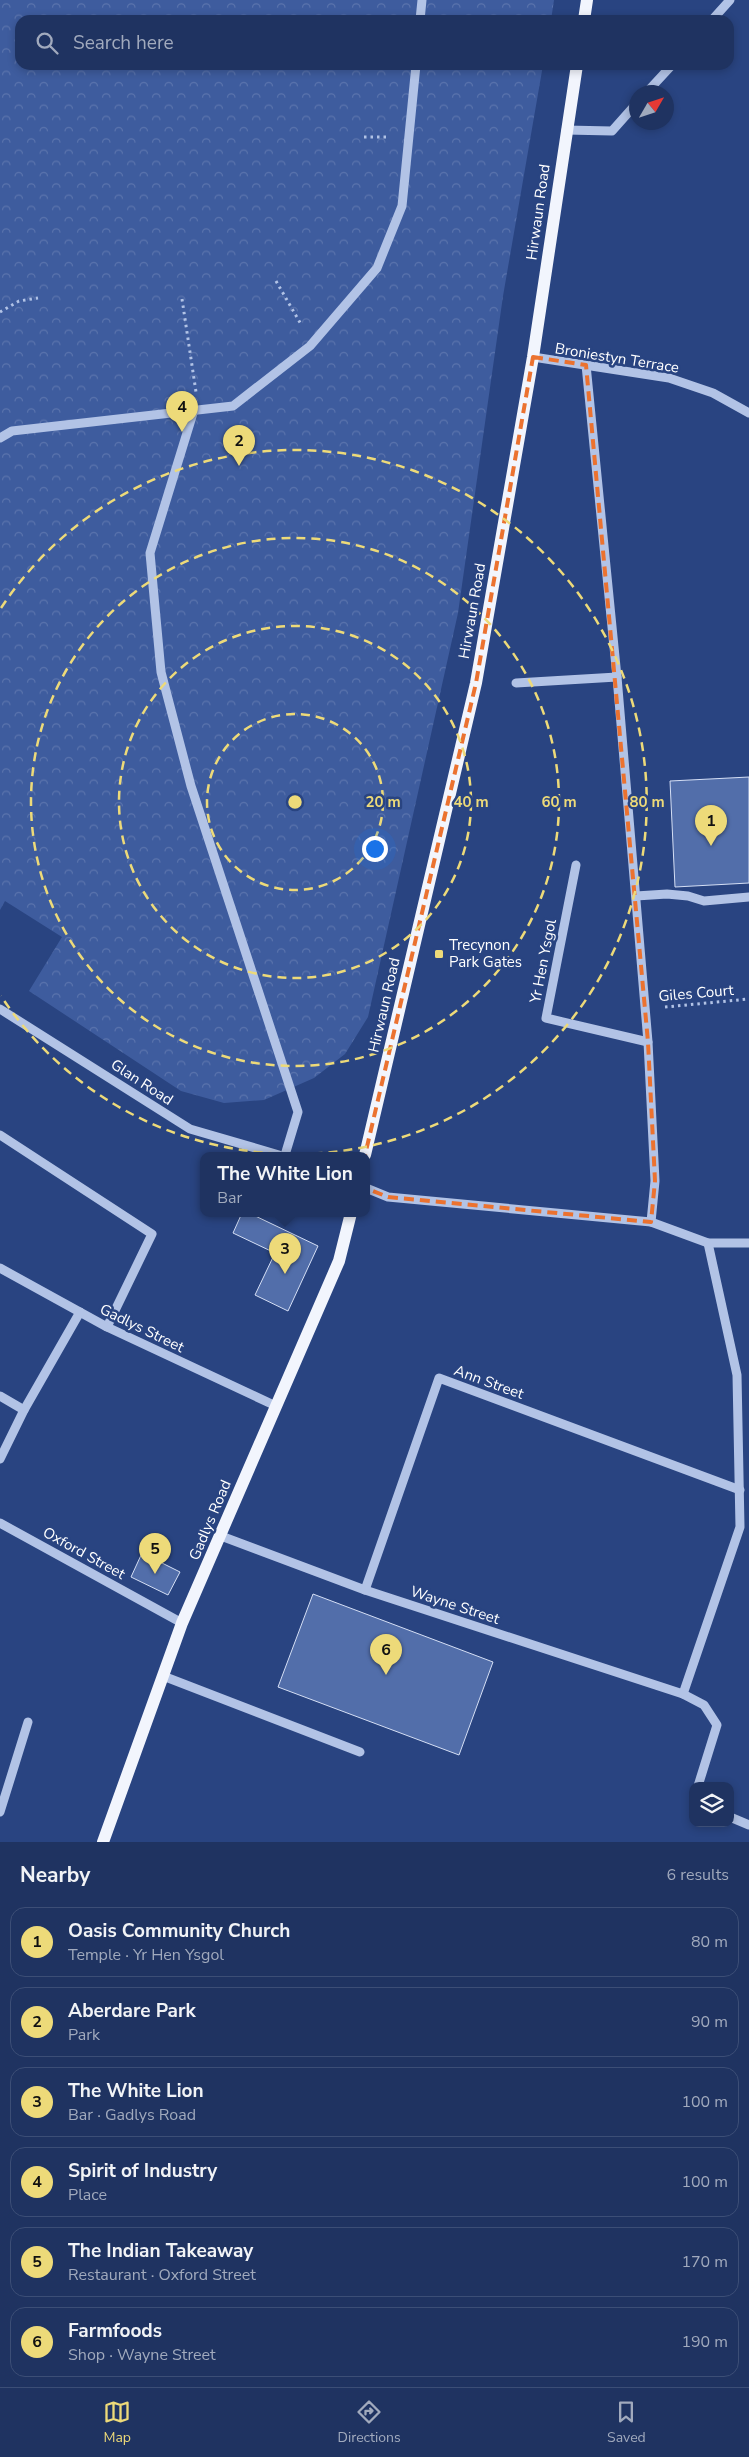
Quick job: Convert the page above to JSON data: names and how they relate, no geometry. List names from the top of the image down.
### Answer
{
  "streets": {
    "main road": ["Hirwaun Road", "Gadlys Road"],
    "street": [
      "Broniestyn Terrace",
      "Yr Hen Ysgol",
      "Glan Road",
      "Gadlys Street",
      "Ann Street",
      "Oxford Street",
      "Wayne Street"
    ],
    "path": ["Giles Court"]
  },
  "crossings": [
    ["Hirwaun Road", "Broniestyn Terrace"],
    ["Gadlys Street", "Gadlys Road"],
    ["Ann Street", "Wayne Street"],
    ["Gadlys Road", "Oxford Street"],
    ["Gadlys Road", "Wayne Street"]
  ],
  "places": {
    "transit": ["Trecynon Park Gates"]
  },
  "north": "top right",
  "page": {
    "search": "Search here",
    "pins": [
      "4",
      "2",
      "1",
      "3",
      "5",
      "6"
    ],
    "popup": ["The White Lion", "Bar"],
    "heading": ["Nearby", "6 results"],
    "list": [
      {
        "mark": "1",
        "name": "Oasis Community Church",
        "note": "Temple · Yr Hen Ysgol",
        "value": "80 m"
      },
      {
        "mark": "2",
        "name": "Aberdare Park",
        "note": "Park",
        "value": "90 m"
      },
      {
        "mark": "3",
        "name": "The White Lion",
        "note": "Bar · Gadlys Road",
        "value": "100 m"
      },
      {
        "mark": "4",
        "name": "Spirit of Industry",
        "note": "Place",
        "value": "100 m"
      },
      {
        "mark": "5",
        "name": "The Indian Takeaway",
        "note": "Restaurant · Oxford Street",
        "value": "170 m"
      },
      {
        "mark": "6",
        "name": "Farmfoods",
        "note": "Shop · Wayne Street",
        "value": "190 m"
      }
    ],
    "nav": ["Map", "Directions", "Saved"]
  },
  "rings": [
    "20 m",
    "40 m",
    "60 m",
    "80 m"
  ]
}
